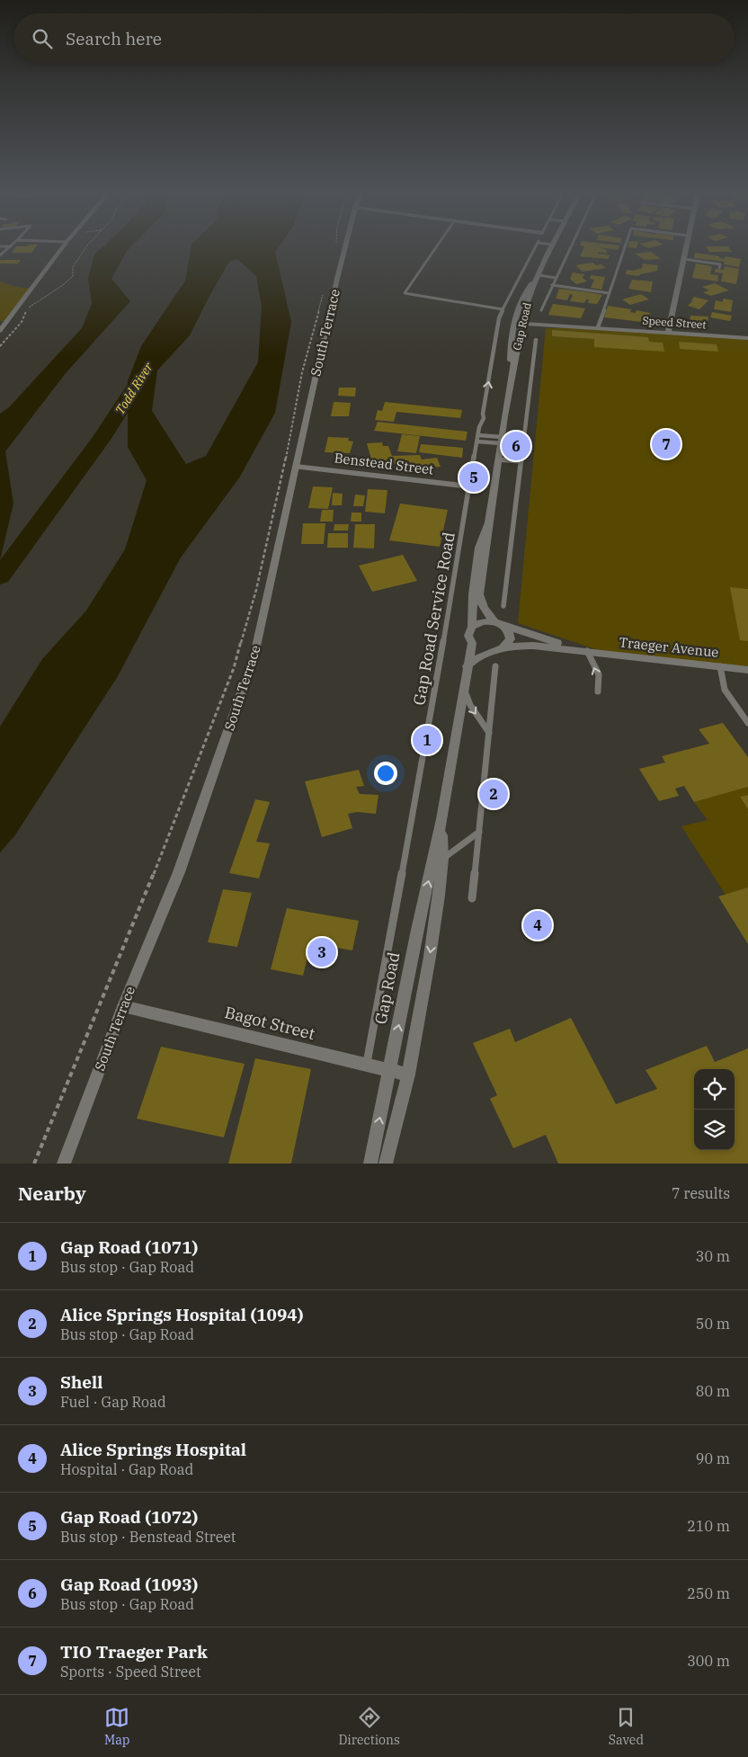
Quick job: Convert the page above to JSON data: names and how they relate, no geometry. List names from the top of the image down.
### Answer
{
  "streets": {
    "street": [
      "Speed Street",
      "Gap Road",
      "South Terrace",
      "Benstead Street",
      "Traeger Avenue",
      "Bagot Street"
    ],
    "lane": ["Gap Road Service Road"]
  },
  "crossings": [
    ["Speed Street", "Gap Road"],
    ["Gap Road", "Traeger Avenue"],
    ["Gap Road", "Bagot Street"],
    ["South Terrace", "Benstead Street"],
    ["South Terrace", "Bagot Street"],
    ["Benstead Street", "Gap Road Service Road"],
    ["Gap Road Service Road", "Bagot Street"]
  ],
  "water": ["Todd River"],
  "page": {
    "search": "Search here",
    "pins": [
      "7",
      "6",
      "5",
      "1",
      "2",
      "4",
      "3"
    ],
    "heading": ["Nearby", "7 results"],
    "list": [
      {
        "mark": "1",
        "name": "Gap Road (1071)",
        "note": "Bus stop · Gap Road",
        "value": "30 m"
      },
      {
        "mark": "2",
        "name": "Alice Springs Hospital (1094)",
        "note": "Bus stop · Gap Road",
        "value": "50 m"
      },
      {
        "mark": "3",
        "name": "Shell",
        "note": "Fuel · Gap Road",
        "value": "80 m"
      },
      {
        "mark": "4",
        "name": "Alice Springs Hospital",
        "note": "Hospital · Gap Road",
        "value": "90 m"
      },
      {
        "mark": "5",
        "name": "Gap Road (1072)",
        "note": "Bus stop · Benstead Street",
        "value": "210 m"
      },
      {
        "mark": "6",
        "name": "Gap Road (1093)",
        "note": "Bus stop · Gap Road",
        "value": "250 m"
      },
      {
        "mark": "7",
        "name": "TIO Traeger Park",
        "note": "Sports · Speed Street",
        "value": "300 m"
      }
    ],
    "nav": ["Map", "Directions", "Saved"]
  }
}
